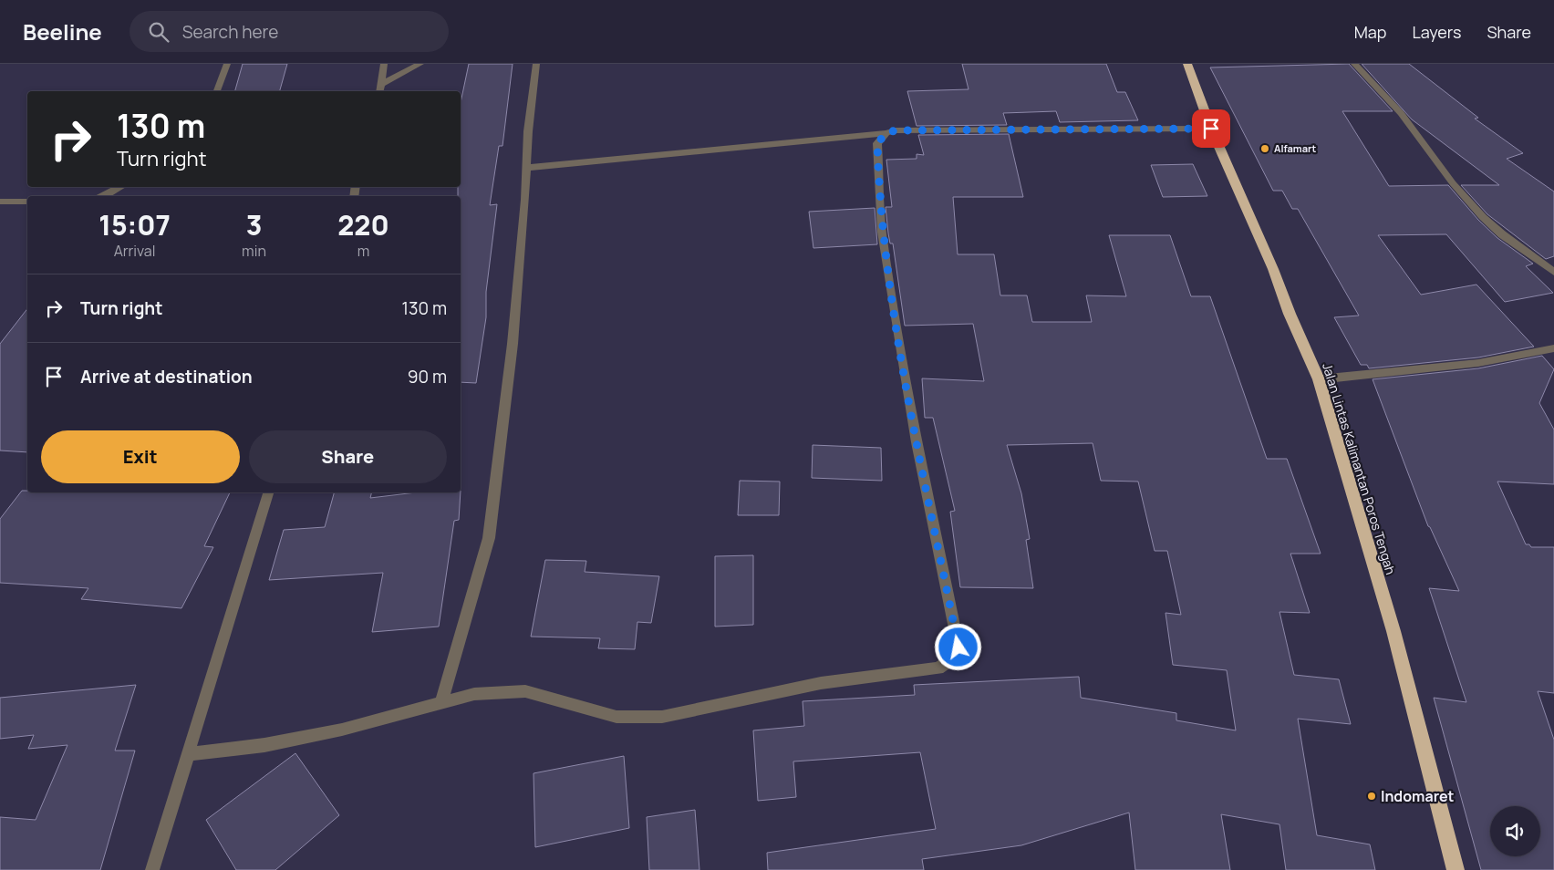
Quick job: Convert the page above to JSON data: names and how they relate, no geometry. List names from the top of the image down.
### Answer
{
  "streets": {
    "highway": ["Jalan Lintas Kalimantan Poros Tengah"]
  },
  "places": ["Alfamart", "Indomaret"],
  "page": {
    "header": "Beeline",
    "search": "Search here",
    "nav": ["Map", "Layers", "Share"],
    "turn": ["130 m", "Turn right"],
    "eta": [
      "15:07",
      "Arrival",
      "3",
      "min",
      "220",
      "m"
    ],
    "list": [
      {
        "name": "Turn right",
        "value": "130 m"
      },
      {
        "name": "Arrive at destination",
        "value": "90 m"
      }
    ],
    "buttons": ["Exit", "Share"]
  }
}
